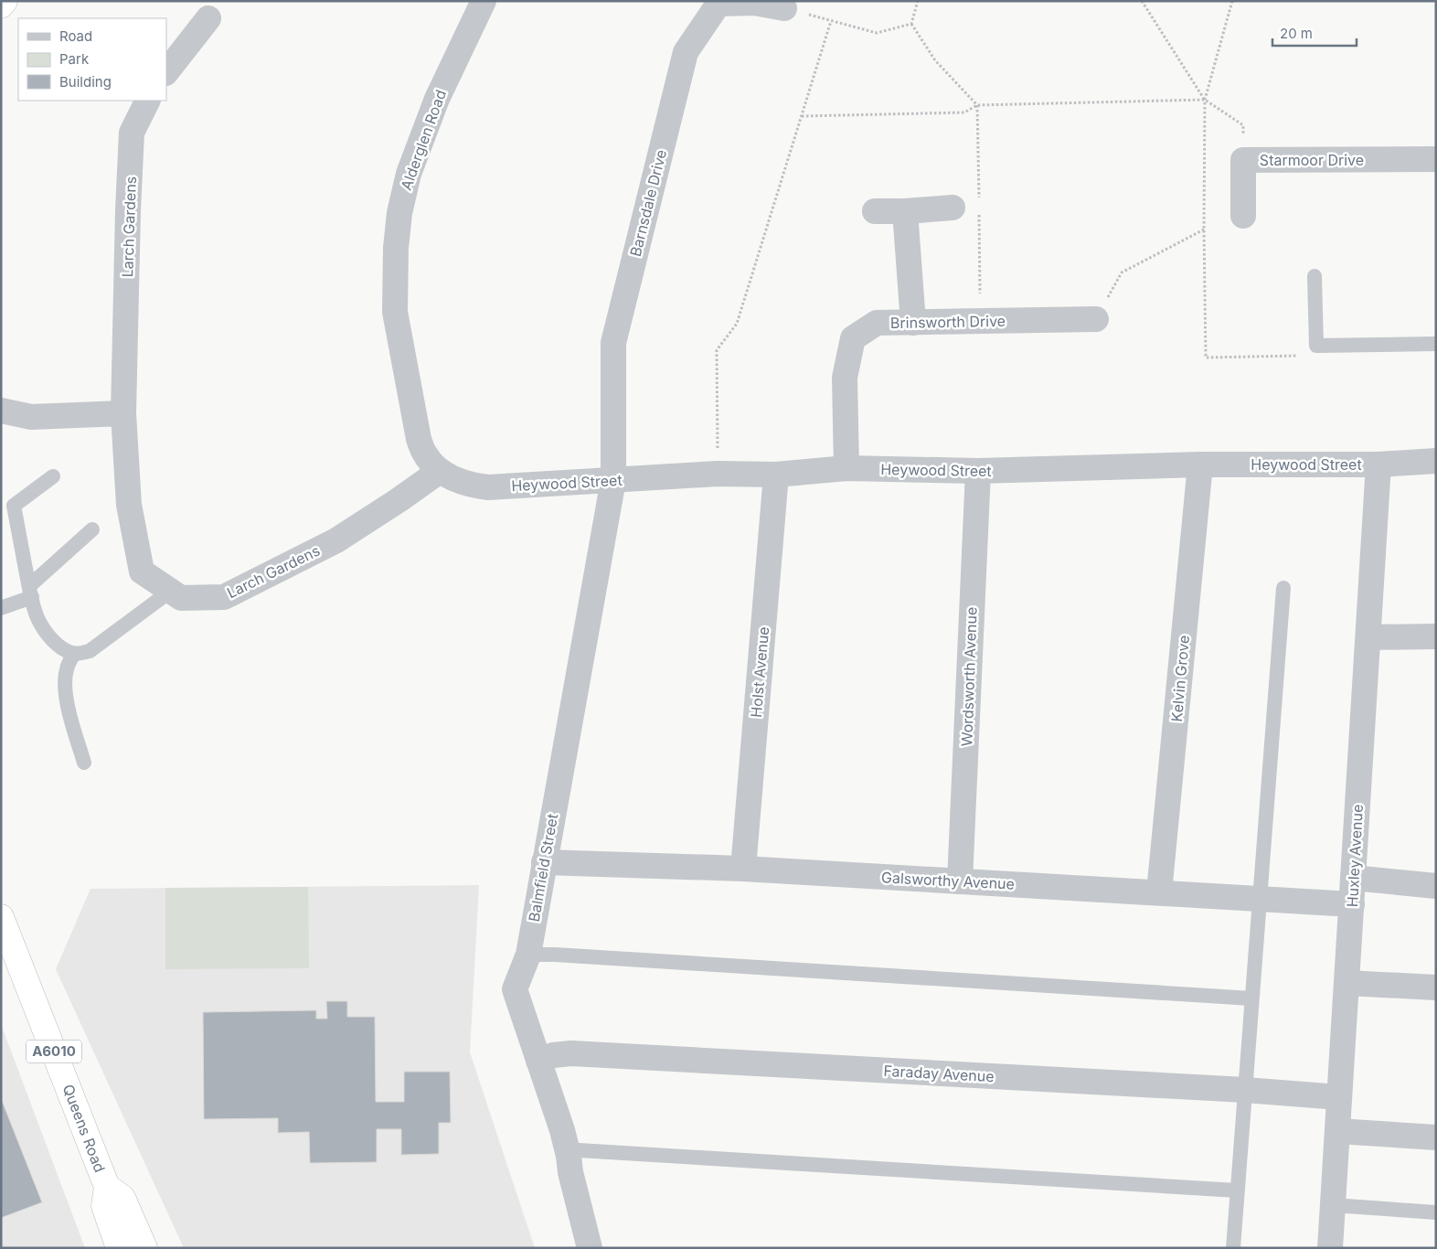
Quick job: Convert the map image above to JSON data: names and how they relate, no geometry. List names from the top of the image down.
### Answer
{
  "streets": {
    "highway": ["A6010", "Queens Road"],
    "street": [
      "Alderglen Road",
      "Starmoor Drive",
      "Barnsdale Drive",
      "Larch Gardens",
      "Brinsworth Drive",
      "Heywood Street",
      "Holst Avenue",
      "Wordsworth Avenue",
      "Kelvin Grove",
      "Huxley Avenue",
      "Balmfield Street",
      "Galsworthy Avenue",
      "Faraday Avenue"
    ]
  },
  "crossings": [
    ["Alderglen Road", "Larch Gardens"],
    ["Alderglen Road", "Heywood Street"],
    ["Barnsdale Drive", "Heywood Street"],
    ["Barnsdale Drive", "Balmfield Street"],
    ["Larch Gardens", "Heywood Street"],
    ["Brinsworth Drive", "Heywood Street"],
    ["Heywood Street", "Holst Avenue"],
    ["Heywood Street", "Wordsworth Avenue"],
    ["Heywood Street", "Kelvin Grove"],
    ["Heywood Street", "Huxley Avenue"],
    ["Heywood Street", "Balmfield Street"],
    ["Holst Avenue", "Galsworthy Avenue"],
    ["Wordsworth Avenue", "Galsworthy Avenue"],
    ["Kelvin Grove", "Galsworthy Avenue"],
    ["Huxley Avenue", "Galsworthy Avenue"],
    ["Huxley Avenue", "Faraday Avenue"],
    ["Balmfield Street", "Galsworthy Avenue"],
    ["Balmfield Street", "Faraday Avenue"]
  ],
  "legend": ["Road", "Park", "Building"],
  "scale_bar": "20 m"
}
